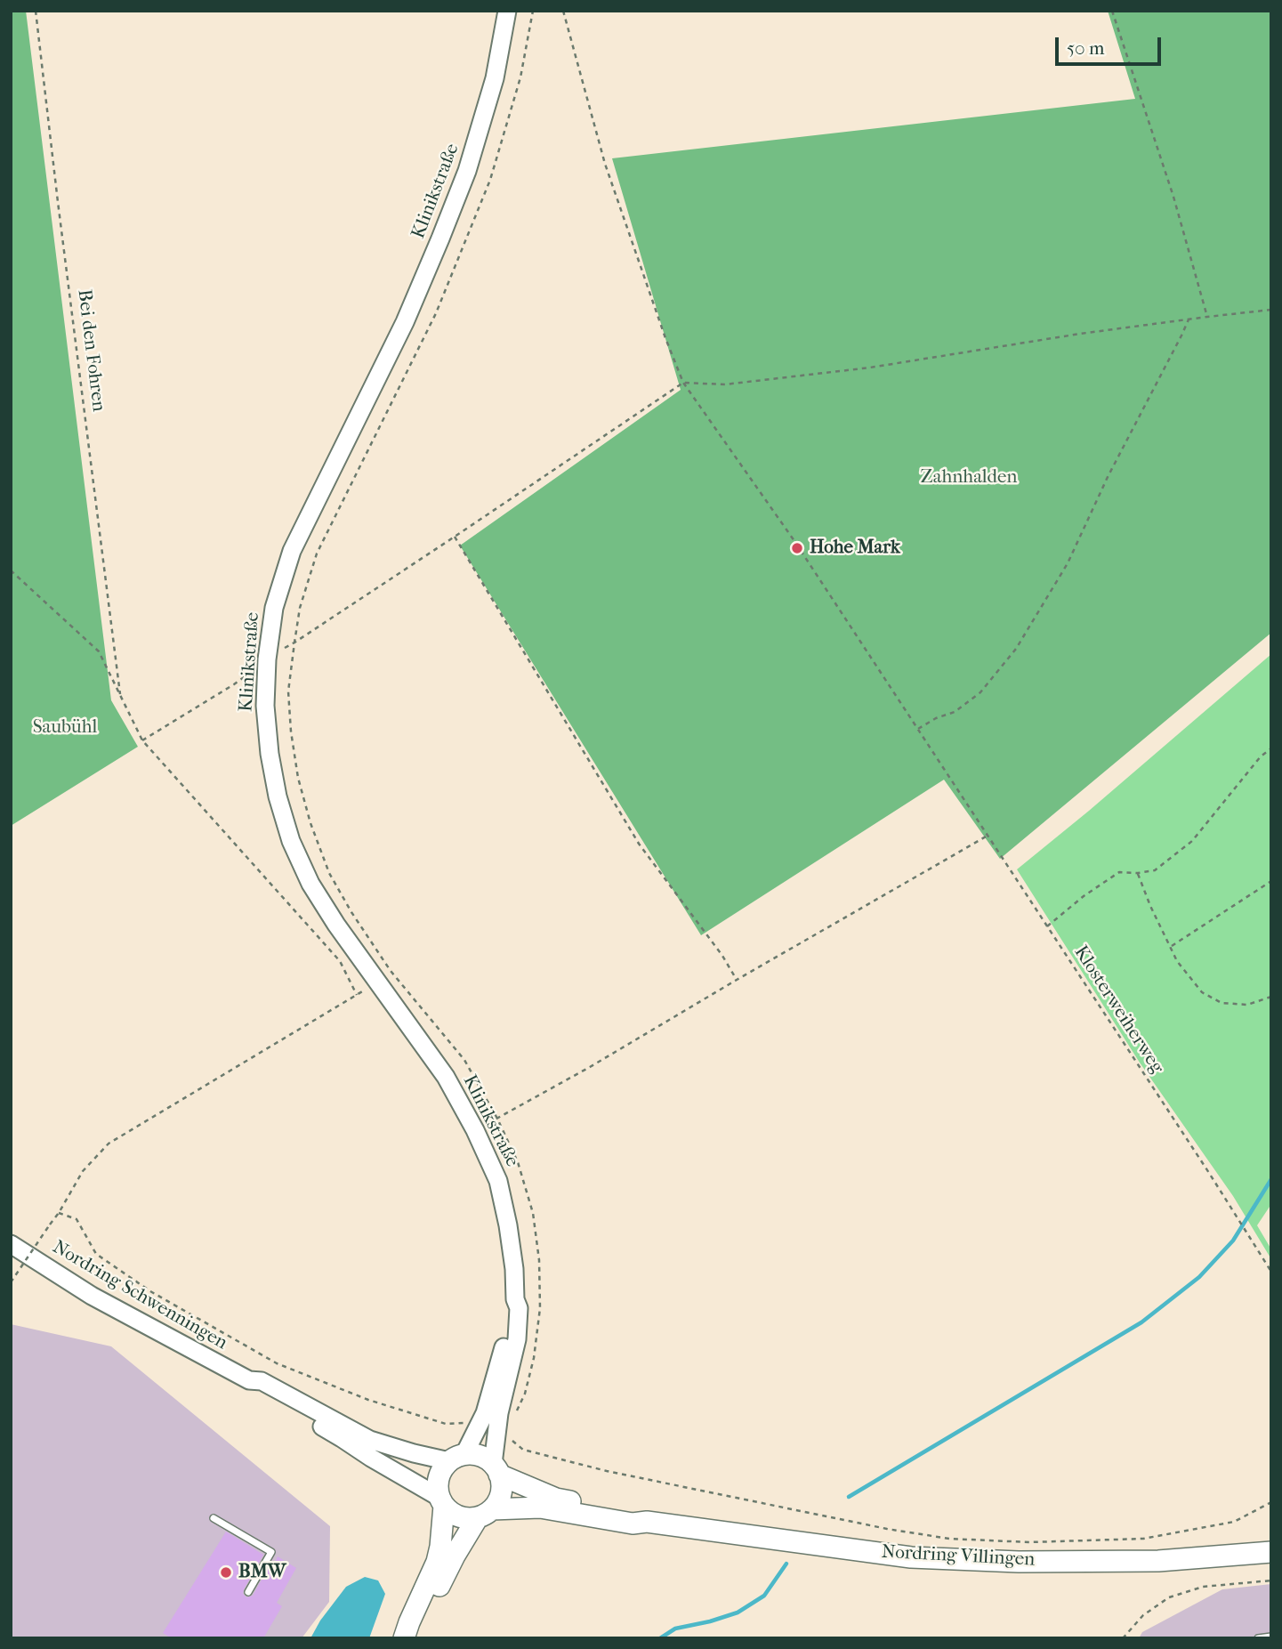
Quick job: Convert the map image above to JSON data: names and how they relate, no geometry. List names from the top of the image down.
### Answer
{
  "streets": {
    "main road": ["Nordring Villingen"],
    "street": ["Klinikstraße", "Nordring Schwenningen"],
    "path": ["Bei den Fohren", "Klosterweiherweg"]
  },
  "crossings": [
    ["Klinikstraße", "Nordring Schwenningen"],
    ["Klinikstraße", "Nordring Villingen"],
    ["Nordring Schwenningen", "Nordring Villingen"]
  ],
  "parks": ["Zahnhalden", "Saubühl"],
  "places": ["Hohe Mark", "BMW"],
  "scale_bar": "50 m"
}
